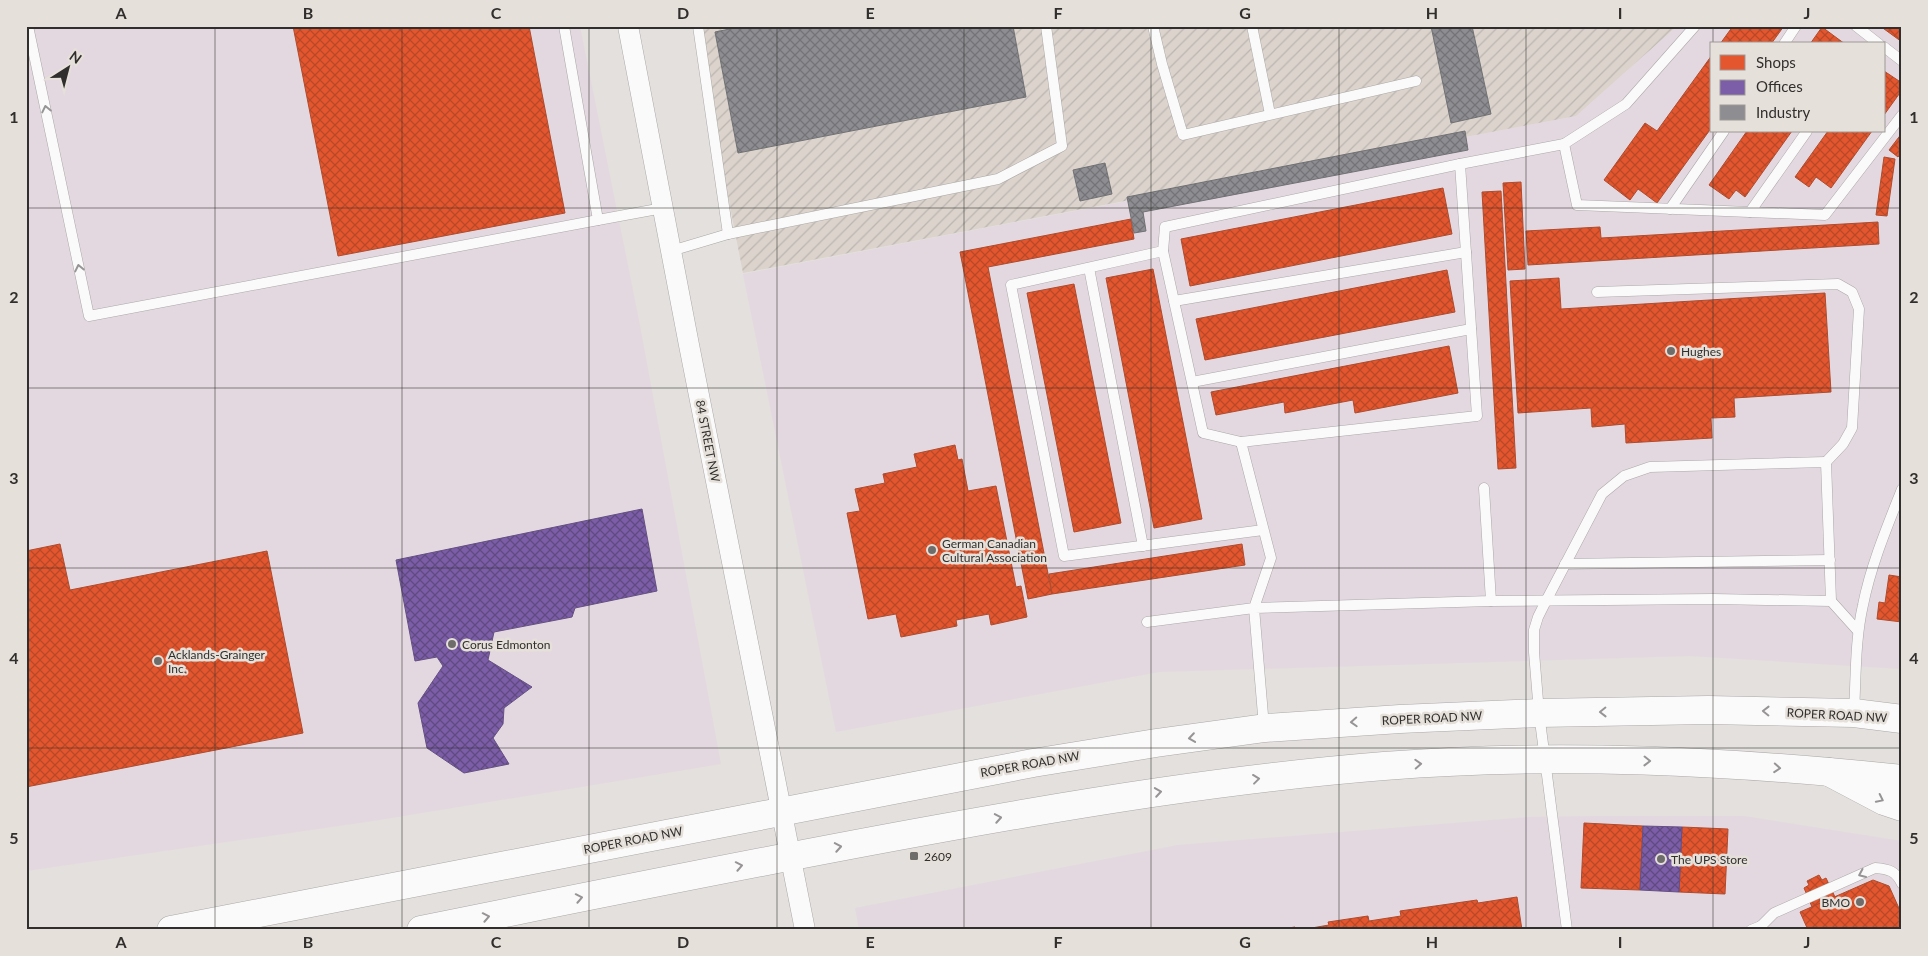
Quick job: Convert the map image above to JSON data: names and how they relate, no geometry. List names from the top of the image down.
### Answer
{
  "streets": {
    "main road": ["ROPER ROAD NW"],
    "street": ["84 STREET NW"]
  },
  "crossings": [
    ["84 STREET NW", "ROPER ROAD NW"]
  ],
  "places": {
    "other": [
      "Hughes",
      "German Canadian Cultural Association",
      "Corus Edmonton",
      "Acklands-Grainger Inc.",
      "The UPS Store",
      "BMO"
    ],
    "transit": ["2609"]
  },
  "legend": ["Shops", "Offices", "Industry"],
  "north": "top right",
  "grid": {
    "columns": [
      "A",
      "B",
      "C",
      "D",
      "E",
      "F",
      "G",
      "H",
      "I",
      "J"
    ],
    "rows": [
      "1",
      "2",
      "3",
      "4",
      "5"
    ]
  }
}
